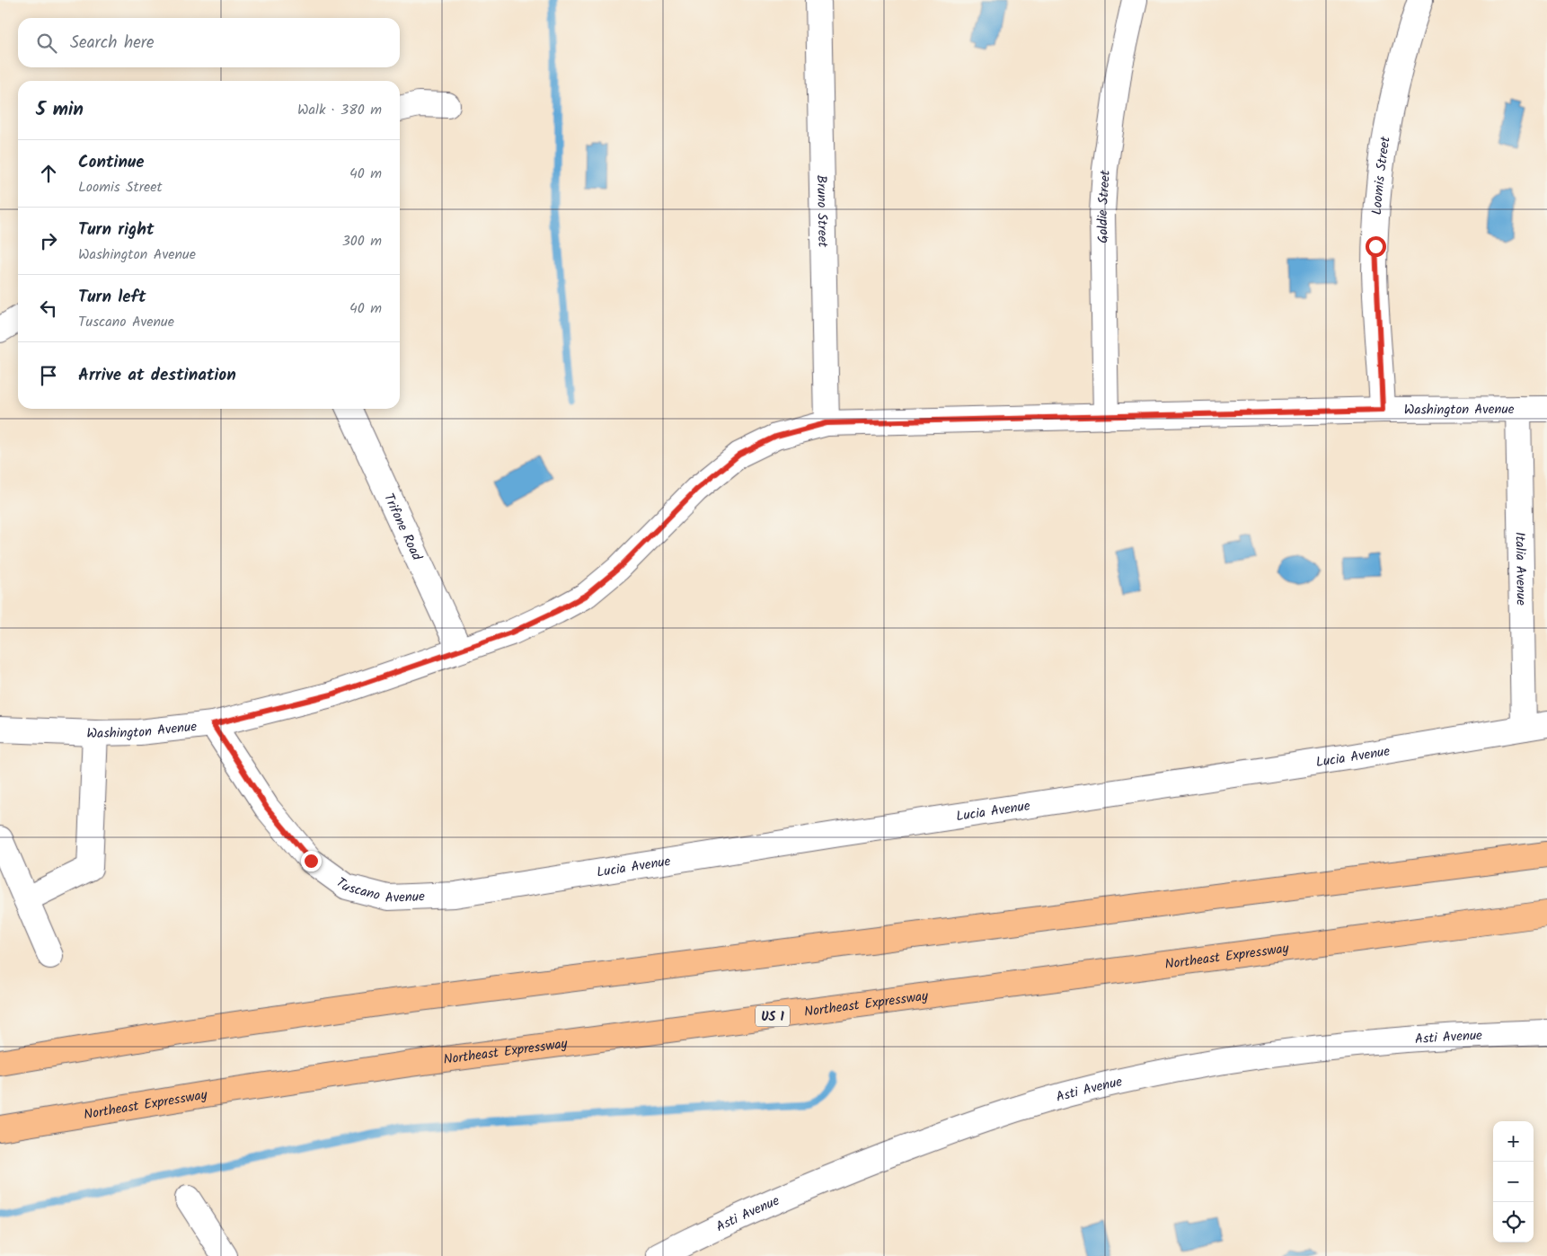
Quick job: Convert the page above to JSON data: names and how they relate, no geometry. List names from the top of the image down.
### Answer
{
  "streets": {
    "highway": ["Northeast Expressway", "US 1"],
    "street": [
      "Loomis Street",
      "Goldie Street",
      "Bruno Street",
      "Washington Avenue",
      "Trifone Road",
      "Italia Avenue",
      "Lucia Avenue",
      "Tuscano Avenue",
      "Asti Avenue"
    ]
  },
  "crossings": [
    ["Loomis Street", "Washington Avenue"],
    ["Goldie Street", "Washington Avenue"],
    ["Bruno Street", "Washington Avenue"],
    ["Washington Avenue", "Trifone Road"],
    ["Washington Avenue", "Italia Avenue"],
    ["Washington Avenue", "Tuscano Avenue"],
    ["Italia Avenue", "Lucia Avenue"],
    ["Lucia Avenue", "Tuscano Avenue"]
  ],
  "page": {
    "search": "Search here",
    "heading": ["5 min", "Walk · 380 m"],
    "list": [
      ["Continue", "Loomis Street", "40 m"],
      ["Turn right", "Washington Avenue", "300 m"],
      ["Turn left", "Tuscano Avenue", "40 m"],
      "Arrive at destination"
    ],
    "map_buttons": ["+", "−"]
  }
}
